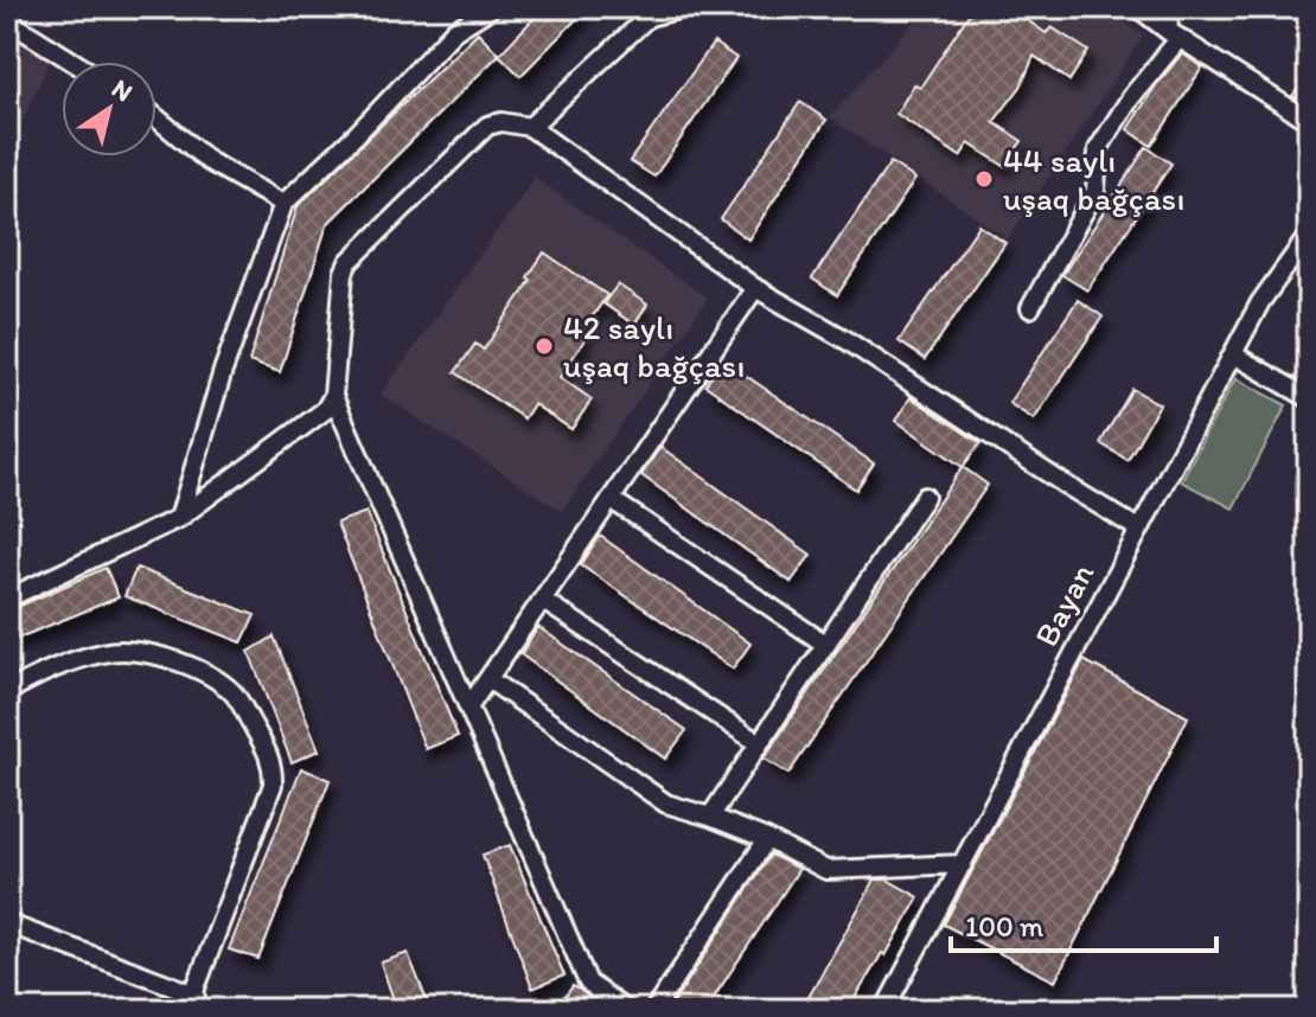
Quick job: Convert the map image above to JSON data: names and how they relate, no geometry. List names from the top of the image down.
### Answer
{
  "streets": {
    "street": ["Bayan"]
  },
  "places": ["44 saylı uşaq bağçası", "42 saylı uşaq bağçası"],
  "scale_bar": "100 m",
  "north": "top right"
}
